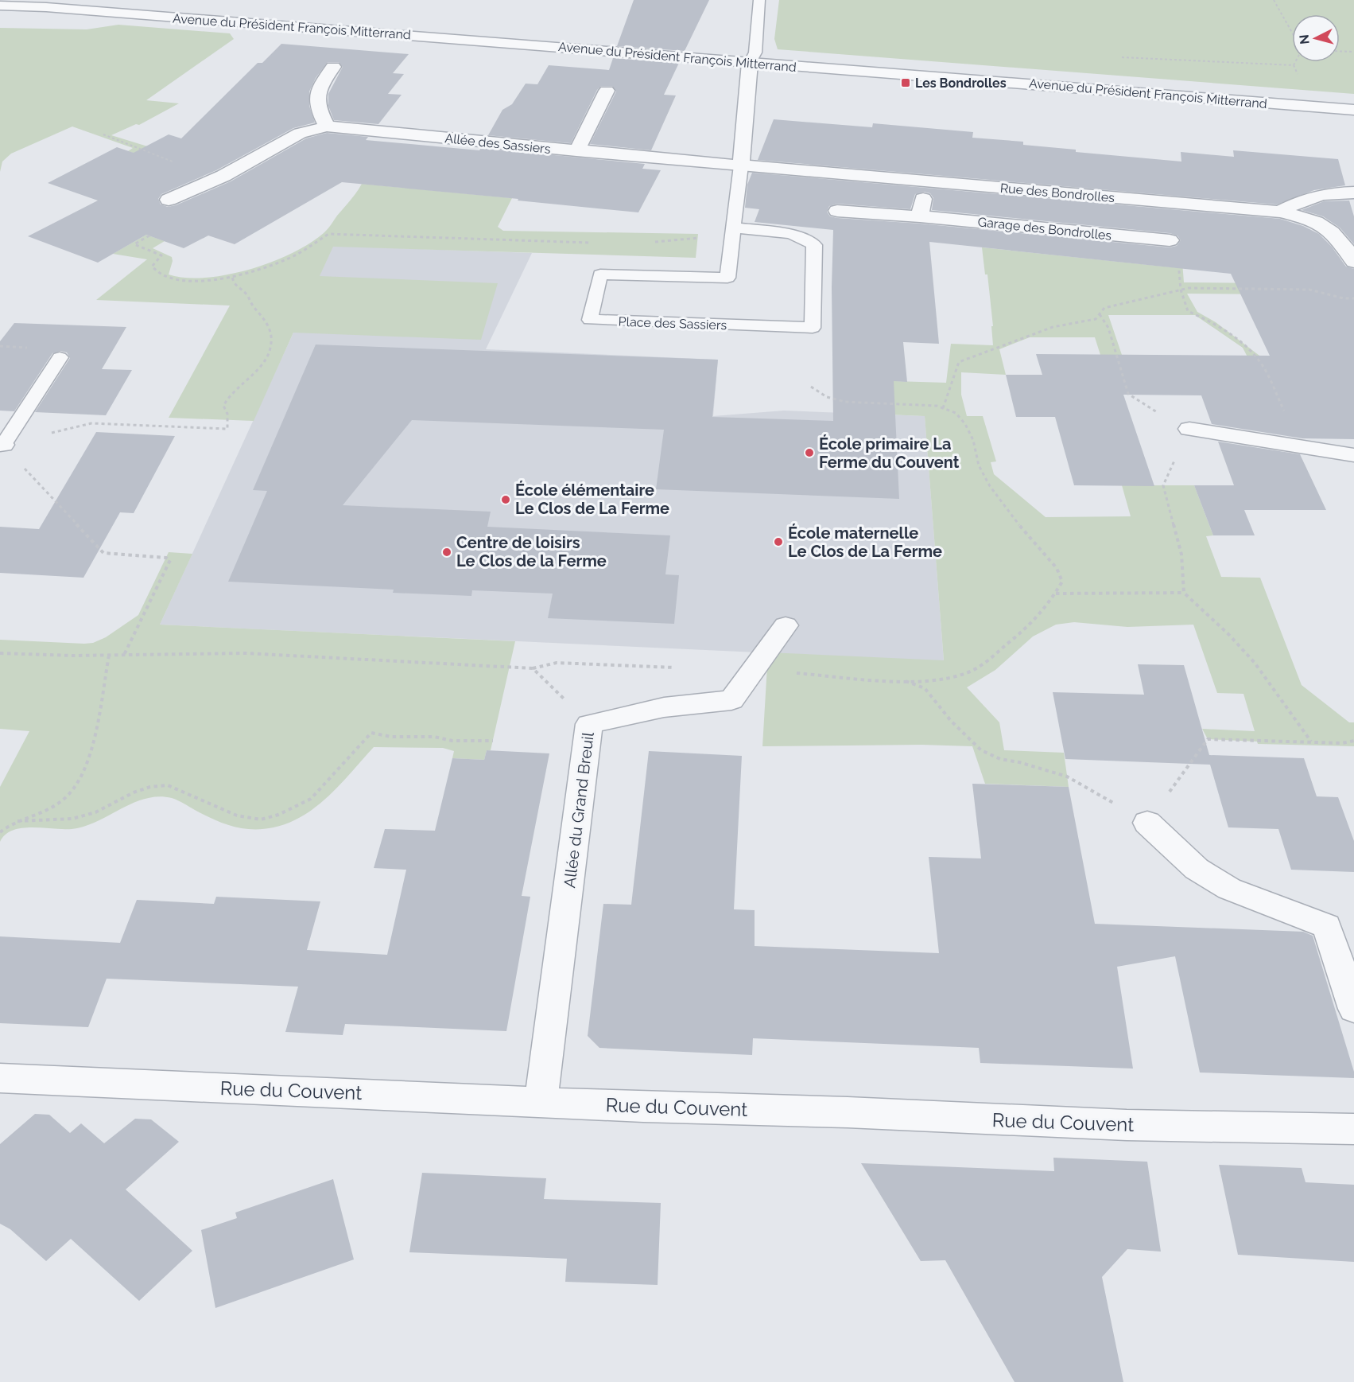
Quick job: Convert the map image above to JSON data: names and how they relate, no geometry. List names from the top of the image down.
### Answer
{
  "streets": {
    "street": [
      "Avenue du Président François Mitterrand",
      "Allée des Sassiers",
      "Rue des Bondrolles",
      "Garage des Bondrolles",
      "Allée du Grand Breuil",
      "Rue du Couvent"
    ],
    "lane": ["Place des Sassiers"]
  },
  "crossings": [
    ["Allée des Sassiers", "Rue des Bondrolles"],
    ["Allée des Sassiers", "Place des Sassiers"],
    ["Rue des Bondrolles", "Place des Sassiers"],
    ["Allée du Grand Breuil", "Rue du Couvent"]
  ],
  "places": {
    "transit": ["Les Bondrolles"],
    "other": [
      "École primaire La Ferme du Couvent",
      "École élémentaire Le Clos de La Ferme",
      "École maternelle Le Clos de La Ferme",
      "Centre de loisirs Le Clos de la Ferme"
    ]
  },
  "north": "left"
}
